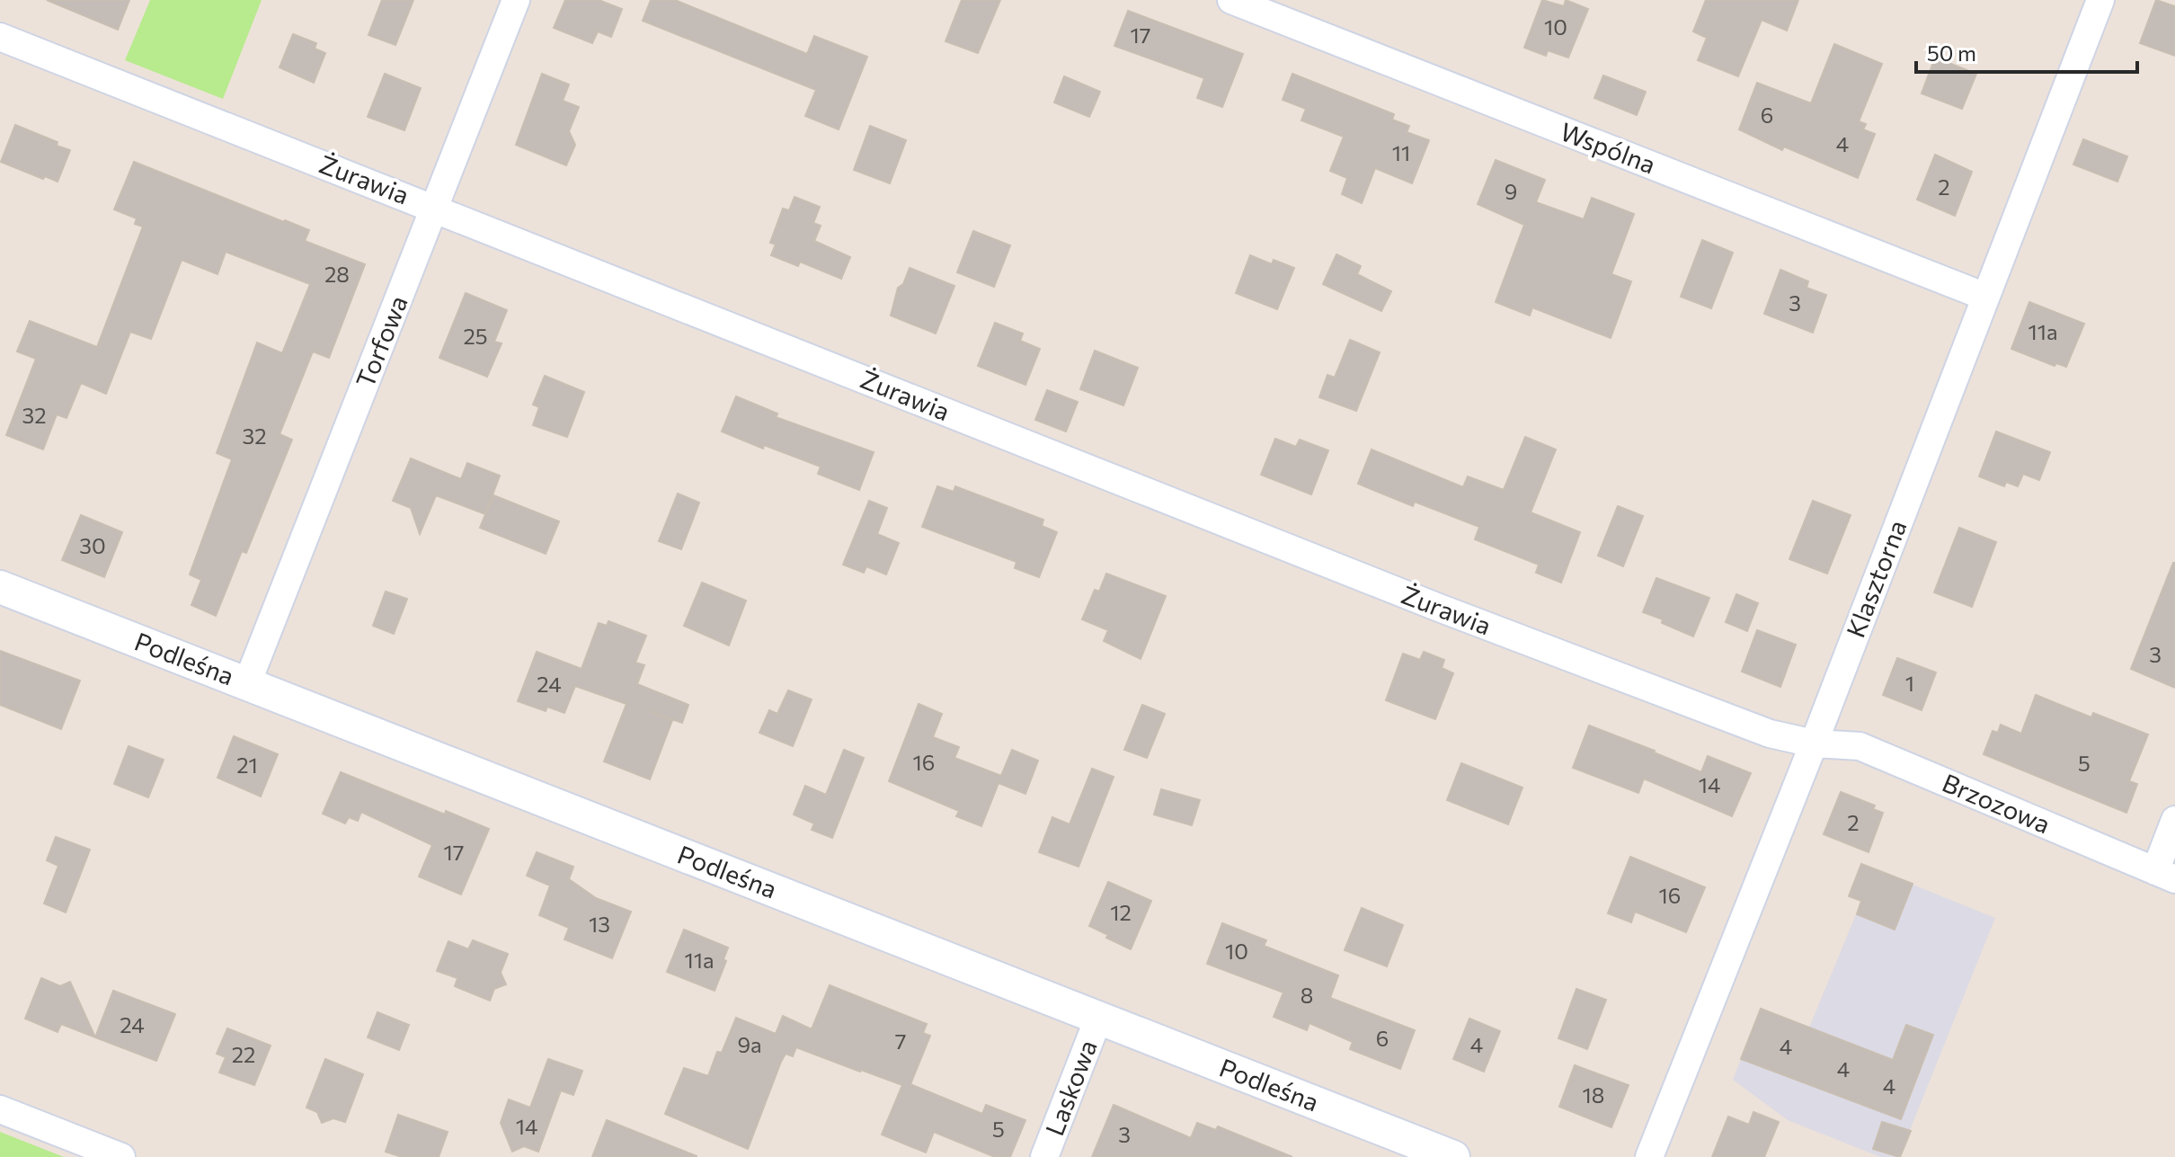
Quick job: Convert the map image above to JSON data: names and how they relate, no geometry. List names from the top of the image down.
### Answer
{
  "streets": {
    "street": [
      "Wspólna",
      "Żurawia",
      "Torfowa",
      "Klasztorna",
      "Podleśna",
      "Brzozowa",
      "Laskowa"
    ]
  },
  "crossings": [
    ["Wspólna", "Klasztorna"],
    ["Żurawia", "Torfowa"],
    ["Żurawia", "Klasztorna"],
    ["Żurawia", "Brzozowa"],
    ["Torfowa", "Podleśna"],
    ["Klasztorna", "Brzozowa"],
    ["Podleśna", "Laskowa"]
  ],
  "house_numbers": [
    "10",
    "17",
    "6",
    "4",
    "11",
    "2",
    "9",
    "28",
    "3",
    "11a",
    "25",
    "32",
    "32",
    "30",
    "3",
    "1",
    "24",
    "16",
    "5",
    "21",
    "14",
    "2",
    "17",
    "16",
    "12",
    "13",
    "10",
    "11a",
    "8",
    "24",
    "6",
    "7",
    "9a",
    "4",
    "4",
    "22",
    "4",
    "4",
    "18",
    "14",
    "5",
    "3"
  ],
  "scale_bar": "50 m"
}
